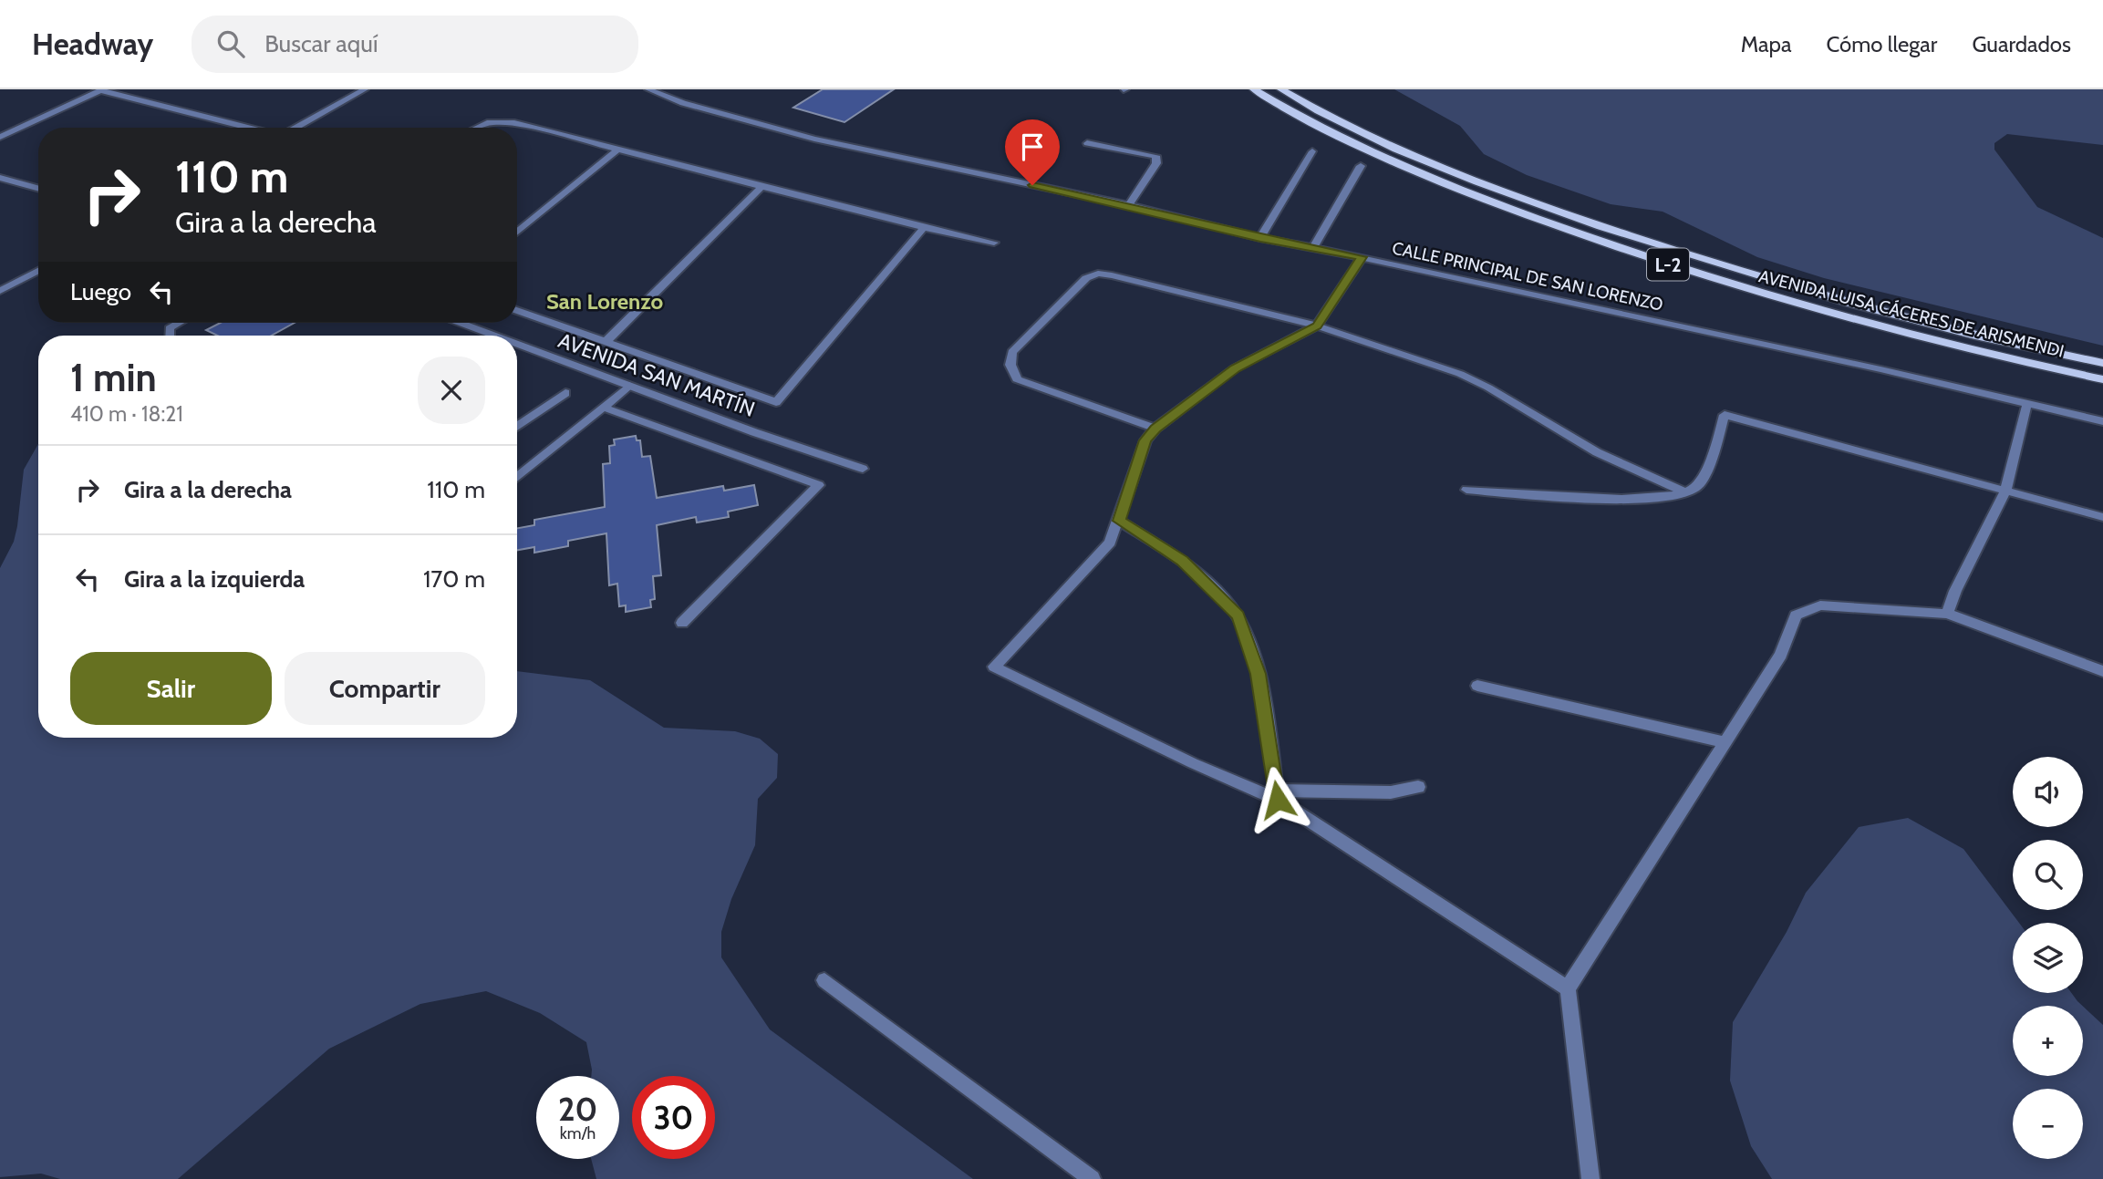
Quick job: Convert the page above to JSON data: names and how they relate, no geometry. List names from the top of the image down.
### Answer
{
  "streets": {
    "main road": ["L-2", "AVENIDA LUISA CÁCERES DE ARISMENDI"],
    "street": ["CALLE PRINCIPAL DE SAN LORENZO", "AVENIDA SAN MARTÍN"]
  },
  "districts": ["San Lorenzo"],
  "page": {
    "header": "Headway",
    "search": "Buscar aquí",
    "nav": ["Mapa", "Cómo llegar", "Guardados"],
    "turn": ["110 m", "Gira a la derecha"],
    "then": "Luego",
    "heading": ["1 min", "410 m · 18:21"],
    "list": [
      {
        "name": "Gira a la derecha",
        "value": "110 m"
      },
      {
        "name": "Gira a la izquierda",
        "value": "170 m"
      }
    ],
    "buttons": ["Salir", "Compartir"],
    "map_buttons": ["+", "−"],
    "speed": "20 km/h",
    "limit": "30"
  }
}
